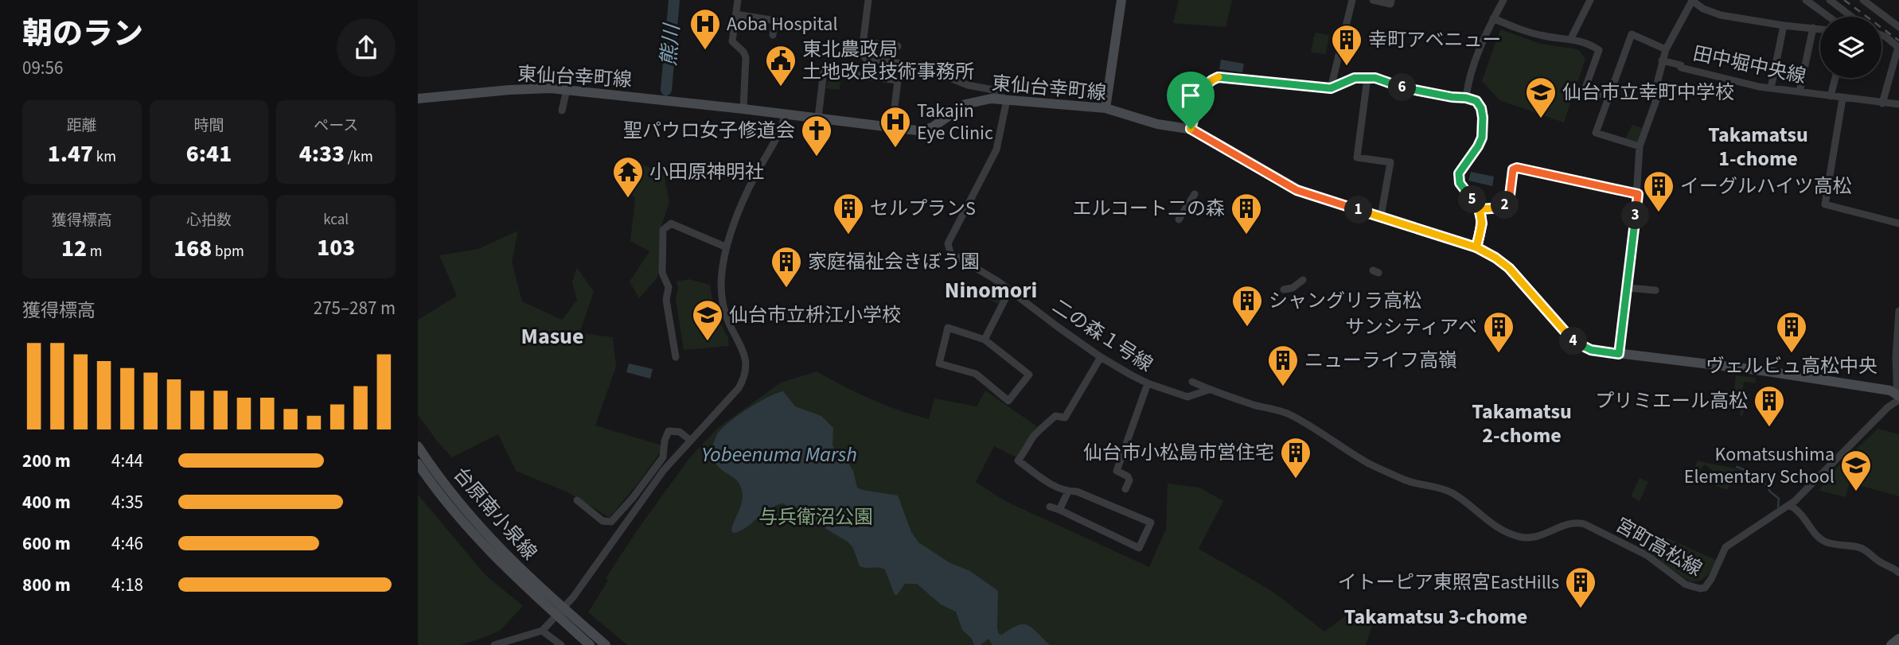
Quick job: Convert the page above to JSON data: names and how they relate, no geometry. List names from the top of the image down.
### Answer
{
  "streets": {
    "street": [
      "田中堀中央線",
      "東仙台幸町線",
      "二の森１号線",
      "台原南小泉線",
      "宮町高松線"
    ]
  },
  "crossings": [
    ["東仙台幸町線", "二の森１号線"],
    ["東仙台幸町線", "宮町高松線"],
    ["二の森１号線", "宮町高松線"]
  ],
  "districts": [
    "Takamatsu 1-chome",
    "Ninomori",
    "Masue",
    "Takamatsu 2-chome",
    "Takamatsu 3-chome"
  ],
  "water": ["熊川", "Yobeenuma Marsh"],
  "parks": ["与兵衛沼公園"],
  "places": {
    "hospital": ["Aoba Hospital", "Takajin Eye Clinic"],
    "building": [
      "幸町アベニュー",
      "イーグルハイツ高松",
      "セルプランS",
      "エルコート二の森",
      "家庭福祉会きぼう園",
      "シャングリラ高松",
      "サンシティアベ",
      "ヴェルビュ高松中央",
      "ニューライフ高嶺",
      "プリミエール高松",
      "仙台市小松島市営住宅",
      "イトーピア東照宮EastHills"
    ],
    "public building": ["東北農政局 土地改良技術事務所"],
    "school or university": ["仙台市立幸町中学校", "仙台市立枡江小学校", "Komatsushima Elementary School"],
    "church": ["聖パウロ女子修道会"],
    "temple": ["小田原神明社"]
  },
  "page": {
    "heading": ["朝のラン", "09:56"],
    "pins": [
      "6",
      "5",
      "2",
      "1",
      "3",
      "4"
    ],
    "stats": [
      ["距離", "1.47 km"],
      ["時間", "6:41"],
      ["ペース", "4:33 /km"],
      ["獲得標高", "12 m"],
      ["心拍数", "168 bpm"],
      ["kcal", "103"]
    ],
    "chart": ["獲得標高", "275–287 m"],
    "list": [
      {
        "name": "200 m",
        "note": "4:44"
      },
      {
        "name": "400 m",
        "note": "4:35"
      },
      {
        "name": "600 m",
        "note": "4:46"
      },
      {
        "name": "800 m",
        "note": "4:18"
      }
    ]
  }
}
